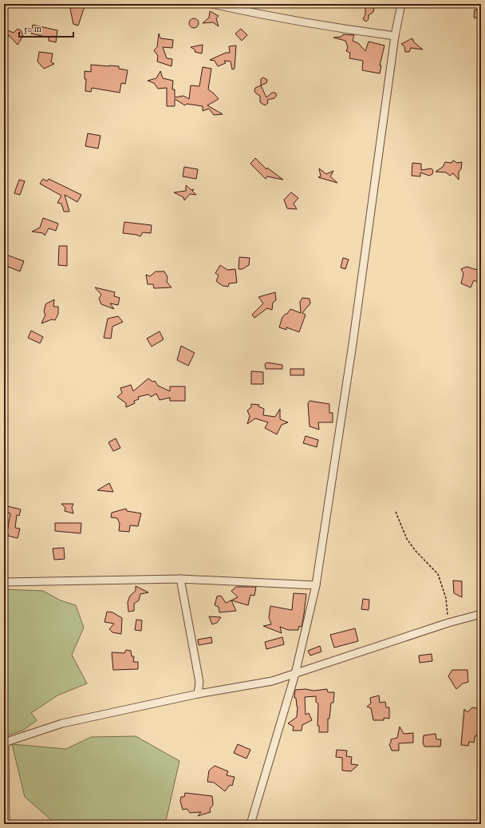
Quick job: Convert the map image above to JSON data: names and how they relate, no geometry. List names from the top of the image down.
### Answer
{
  "scale_bar": "50 m"
}
